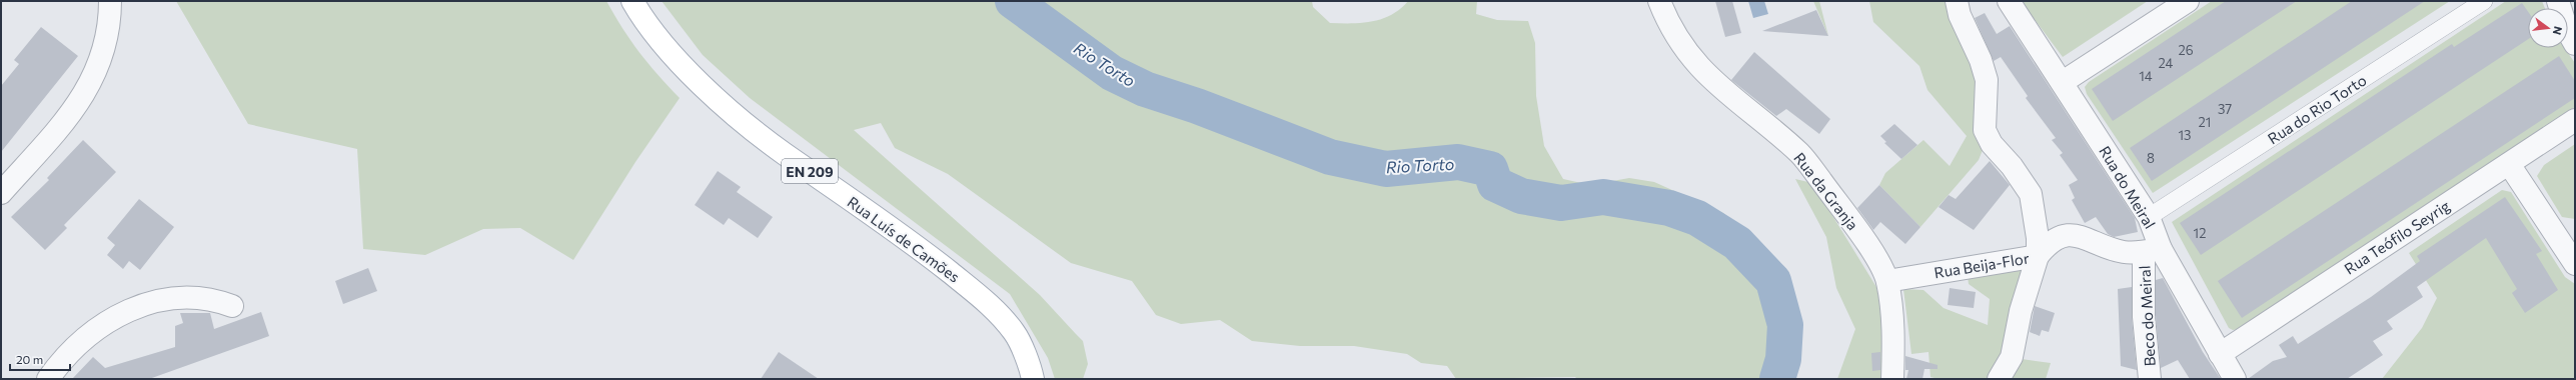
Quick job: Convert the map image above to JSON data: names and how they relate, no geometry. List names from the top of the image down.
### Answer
{
  "streets": {
    "main road": ["EN 209", "Rua Luís de Camões"],
    "street": [
      "Rua do Rio Torto",
      "Rua do Meiral",
      "Rua da Granja",
      "Rua Teófilo Seyrig",
      "Rua Beija-Flor",
      "Beco do Meiral"
    ]
  },
  "crossings": [
    ["Rua do Rio Torto", "Rua do Meiral"],
    ["Rua do Meiral", "Rua Teófilo Seyrig"],
    ["Rua do Meiral", "Rua Beija-Flor"],
    ["Rua do Meiral", "Beco do Meiral"],
    ["Rua da Granja", "Rua Beija-Flor"],
    ["Rua Beija-Flor", "Beco do Meiral"]
  ],
  "water": ["Rio Torto"],
  "house_numbers": [
    "26",
    "24",
    "14",
    "37",
    "21",
    "13",
    "8",
    "12"
  ],
  "scale_bar": "20 m",
  "north": "right"
}
